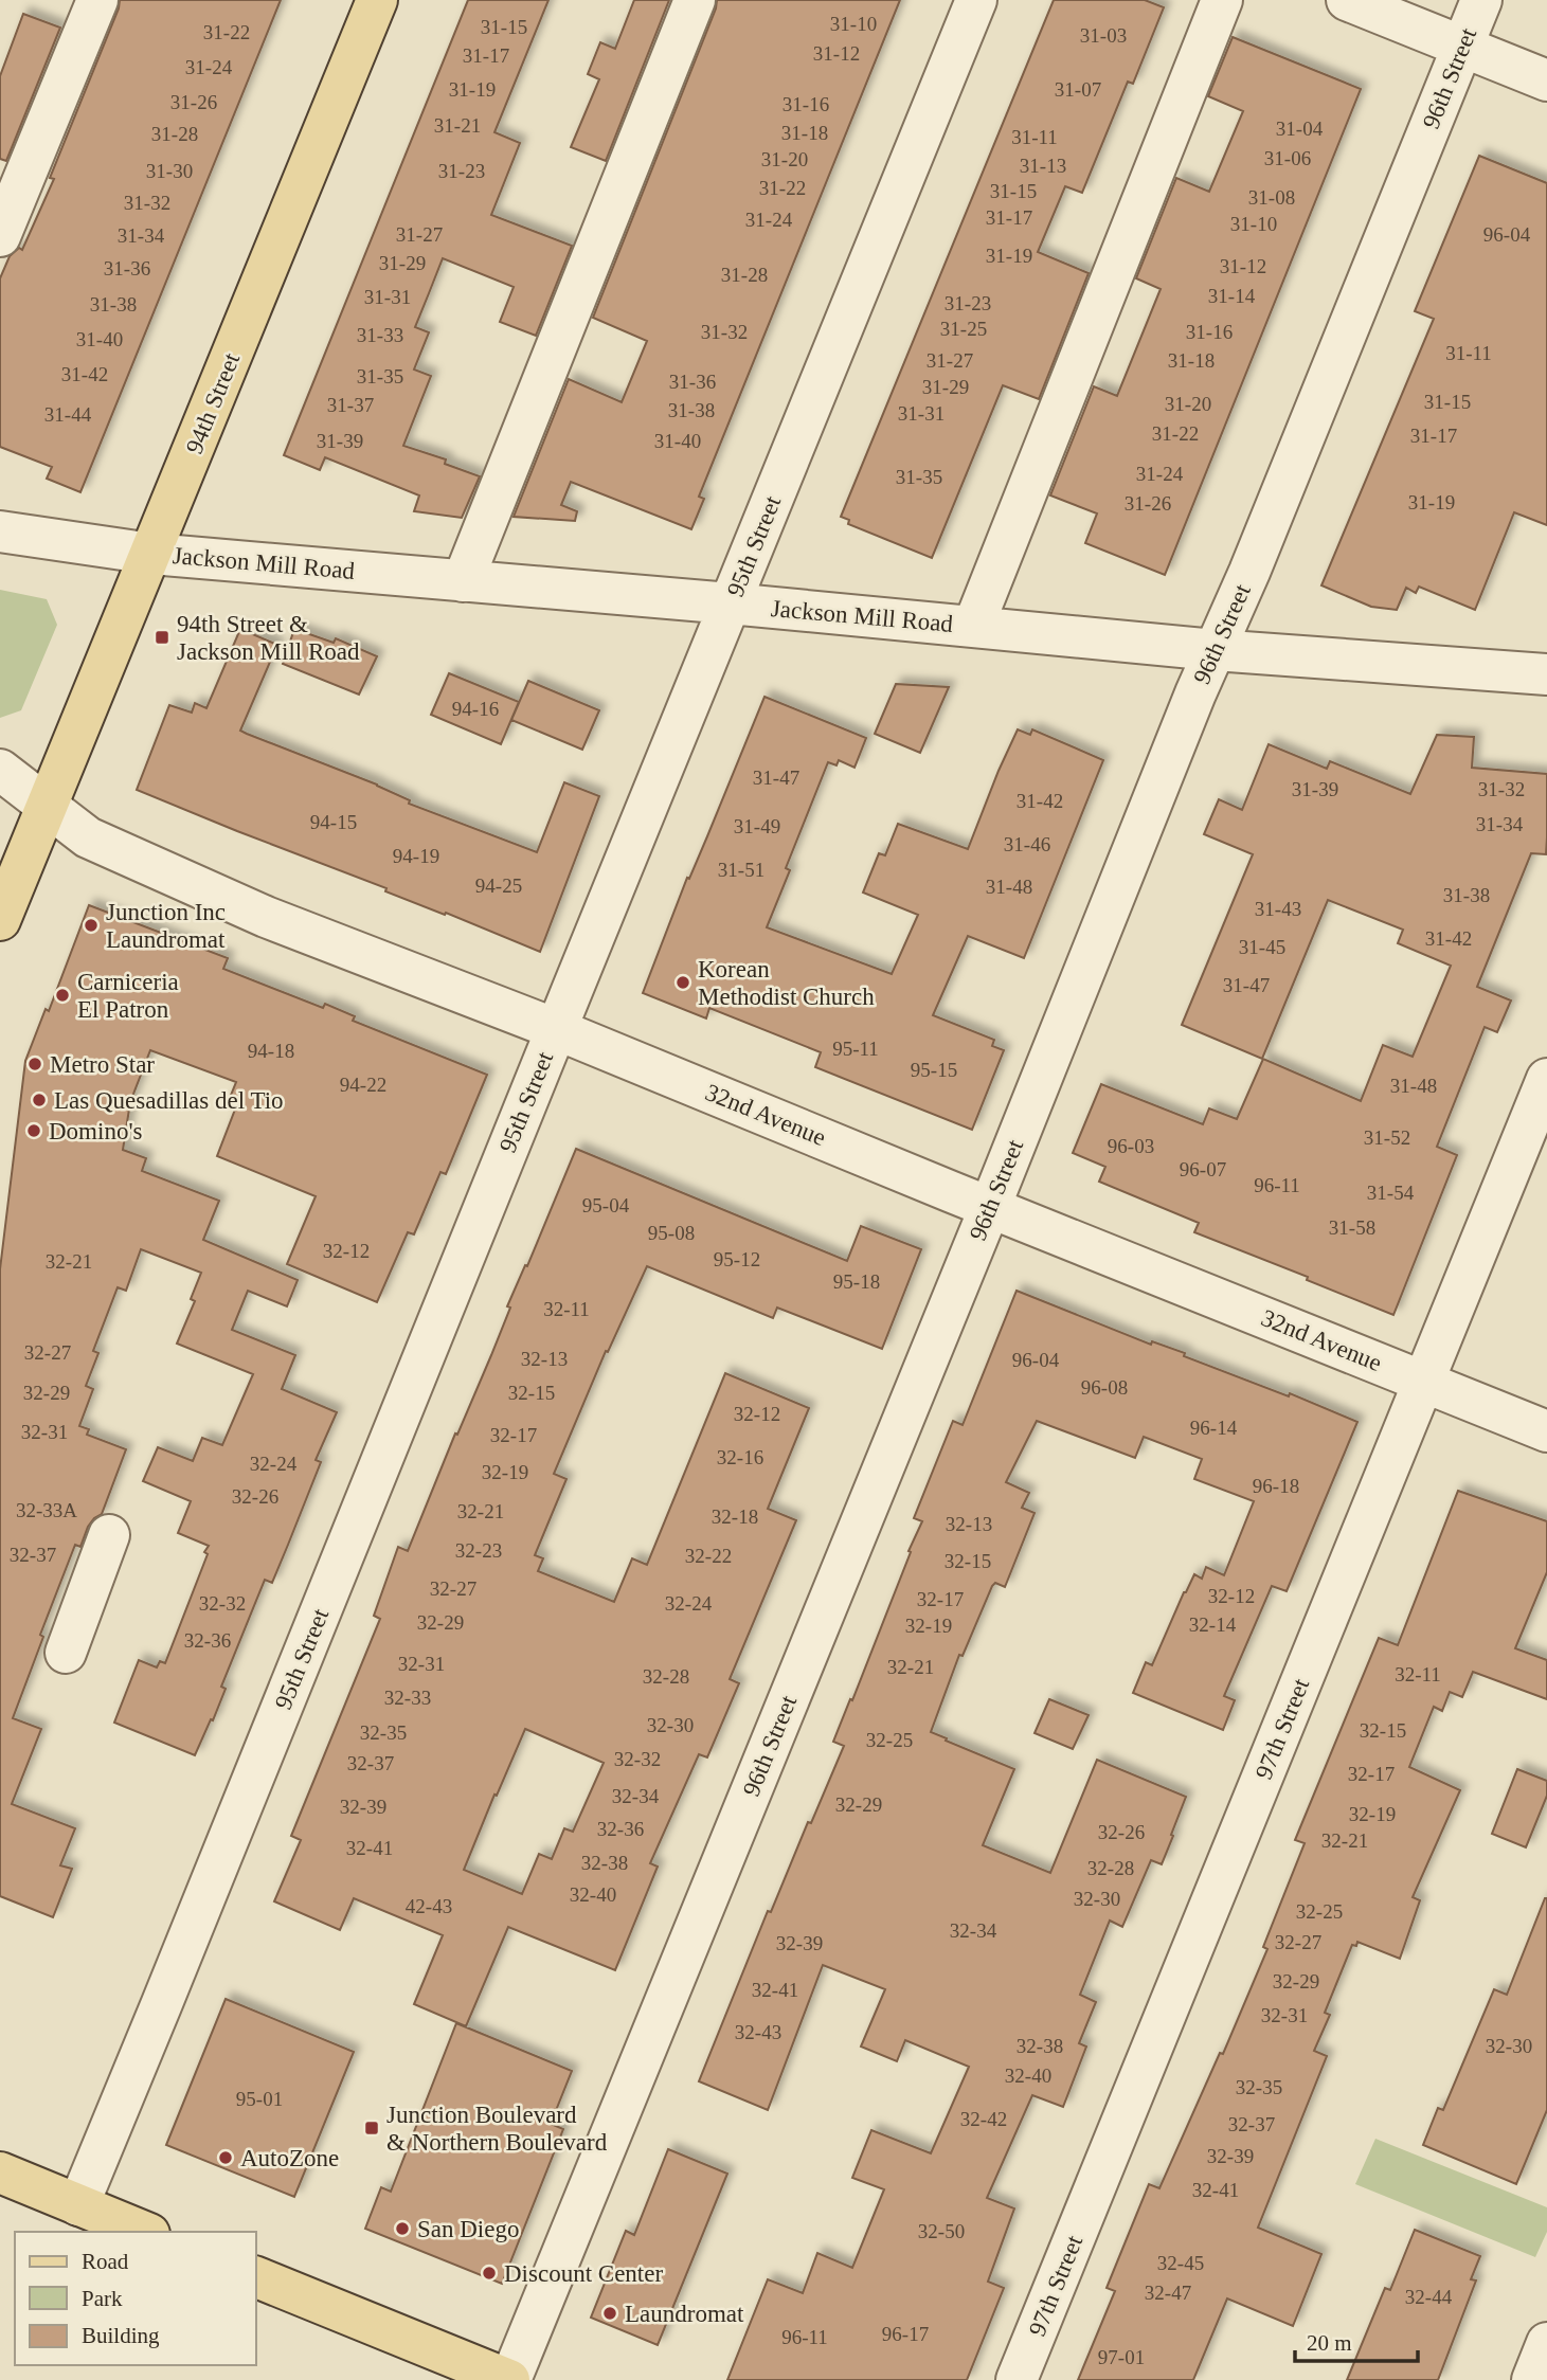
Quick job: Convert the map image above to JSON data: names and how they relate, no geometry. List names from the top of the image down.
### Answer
{
  "streets": {
    "main road": ["94th Street"],
    "street": [
      "96th Street",
      "95th Street",
      "Jackson Mill Road",
      "32nd Avenue",
      "97th Street"
    ]
  },
  "crossings": [
    ["96th Street", "Jackson Mill Road"],
    ["96th Street", "32nd Avenue"],
    ["94th Street", "Jackson Mill Road"],
    ["94th Street", "32nd Avenue"],
    ["95th Street", "Jackson Mill Road"],
    ["95th Street", "32nd Avenue"],
    ["32nd Avenue", "97th Street"]
  ],
  "places": {
    "transit": ["94th Street & Jackson Mill Road", "Junction Boulevard & Northern Boulevard"],
    "other": [
      "Junction Inc Laundromat",
      "Korean Methodist Church",
      "Carniceria El Patron",
      "Metro Star",
      "Las Quesadillas del Tio",
      "Domino's",
      "AutoZone",
      "San Diego",
      "Discount Center",
      "Laundromat"
    ]
  },
  "house_numbers": [
    "31-10",
    "31-15",
    "31-22",
    "31-03",
    "31-12",
    "31-17",
    "31-24",
    "31-19",
    "31-07",
    "31-26",
    "31-16",
    "31-21",
    "31-04",
    "31-18",
    "31-28",
    "31-11",
    "31-06",
    "31-20",
    "31-13",
    "31-30",
    "31-23",
    "31-22",
    "31-15",
    "31-08",
    "31-32",
    "31-17",
    "31-24",
    "31-10",
    "31-27",
    "96-04",
    "31-34",
    "31-19",
    "31-29",
    "31-12",
    "31-36",
    "31-28",
    "31-14",
    "31-31",
    "31-23",
    "31-38",
    "31-25",
    "31-32",
    "31-16",
    "31-33",
    "31-40",
    "31-11",
    "31-27",
    "31-18",
    "31-42",
    "31-35",
    "31-36",
    "31-29",
    "31-15",
    "31-20",
    "31-37",
    "31-38",
    "31-31",
    "31-44",
    "31-22",
    "31-17",
    "31-39",
    "31-40",
    "31-24",
    "31-35",
    "31-19",
    "31-26",
    "94-16",
    "31-47",
    "31-39",
    "31-32",
    "31-42",
    "94-15",
    "31-34",
    "31-49",
    "31-46",
    "94-19",
    "31-51",
    "94-25",
    "31-48",
    "31-38",
    "31-43",
    "31-42",
    "31-45",
    "31-47",
    "95-11",
    "94-18",
    "95-15",
    "94-22",
    "31-48",
    "31-52",
    "96-03",
    "96-07",
    "96-11",
    "31-54",
    "95-04",
    "31-58",
    "95-08",
    "32-12",
    "95-12",
    "32-21",
    "95-18",
    "32-11",
    "32-27",
    "32-13",
    "96-04",
    "96-08",
    "32-29",
    "32-15",
    "32-12",
    "96-14",
    "32-31",
    "32-17",
    "32-16",
    "32-24",
    "32-19",
    "96-18",
    "32-26",
    "32-33A",
    "32-21",
    "32-18",
    "32-13",
    "32-23",
    "32-37",
    "32-22",
    "32-15",
    "32-27",
    "32-12",
    "32-17",
    "32-32",
    "32-24",
    "32-29",
    "32-14",
    "32-19",
    "32-36",
    "32-31",
    "32-21",
    "32-11",
    "32-28",
    "32-33",
    "32-30",
    "32-15",
    "32-35",
    "32-25",
    "32-32",
    "32-37",
    "32-17",
    "32-34",
    "32-29",
    "32-39",
    "32-19",
    "32-36",
    "32-26",
    "32-21",
    "32-41",
    "32-38",
    "32-28",
    "32-40",
    "32-30",
    "42-43",
    "32-25",
    "32-34",
    "32-27",
    "32-39",
    "32-29",
    "32-41",
    "32-31",
    "32-43",
    "32-38",
    "32-30",
    "32-40",
    "32-35",
    "95-01",
    "32-42",
    "32-37",
    "32-39",
    "32-41",
    "32-50",
    "32-45",
    "32-47",
    "32-44",
    "96-17",
    "96-11",
    "97-01"
  ],
  "legend": ["Road", "Park", "Building"],
  "scale_bar": "20 m"
}
